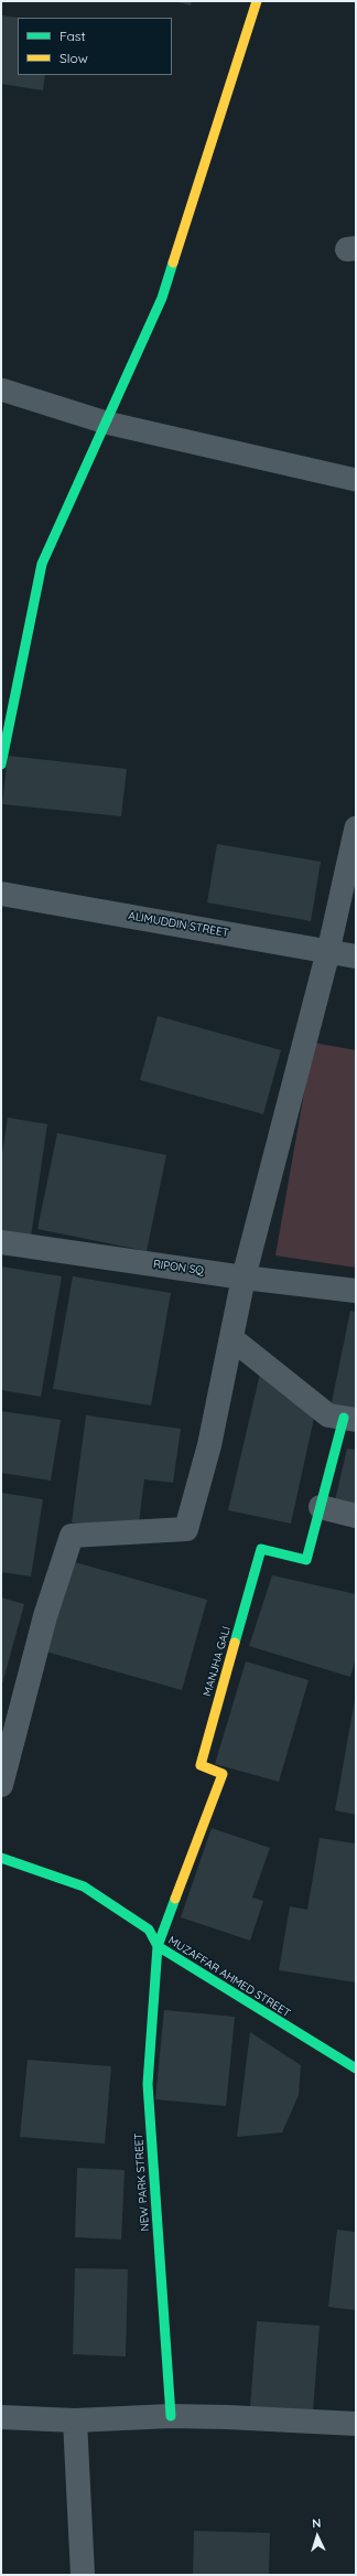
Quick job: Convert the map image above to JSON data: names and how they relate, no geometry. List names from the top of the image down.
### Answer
{
  "streets": {
    "street": [
      "ALIMUDDIN STREET",
      "RIPON SQ",
      "MANJHA GALI",
      "MUZAFFAR AHMED STREET",
      "NEW PARK STREET"
    ]
  },
  "crossings": [
    ["MANJHA GALI", "MUZAFFAR AHMED STREET"],
    ["MANJHA GALI", "NEW PARK STREET"],
    ["MUZAFFAR AHMED STREET", "NEW PARK STREET"]
  ],
  "legend": ["Fast", "Slow"],
  "north": "top"
}
